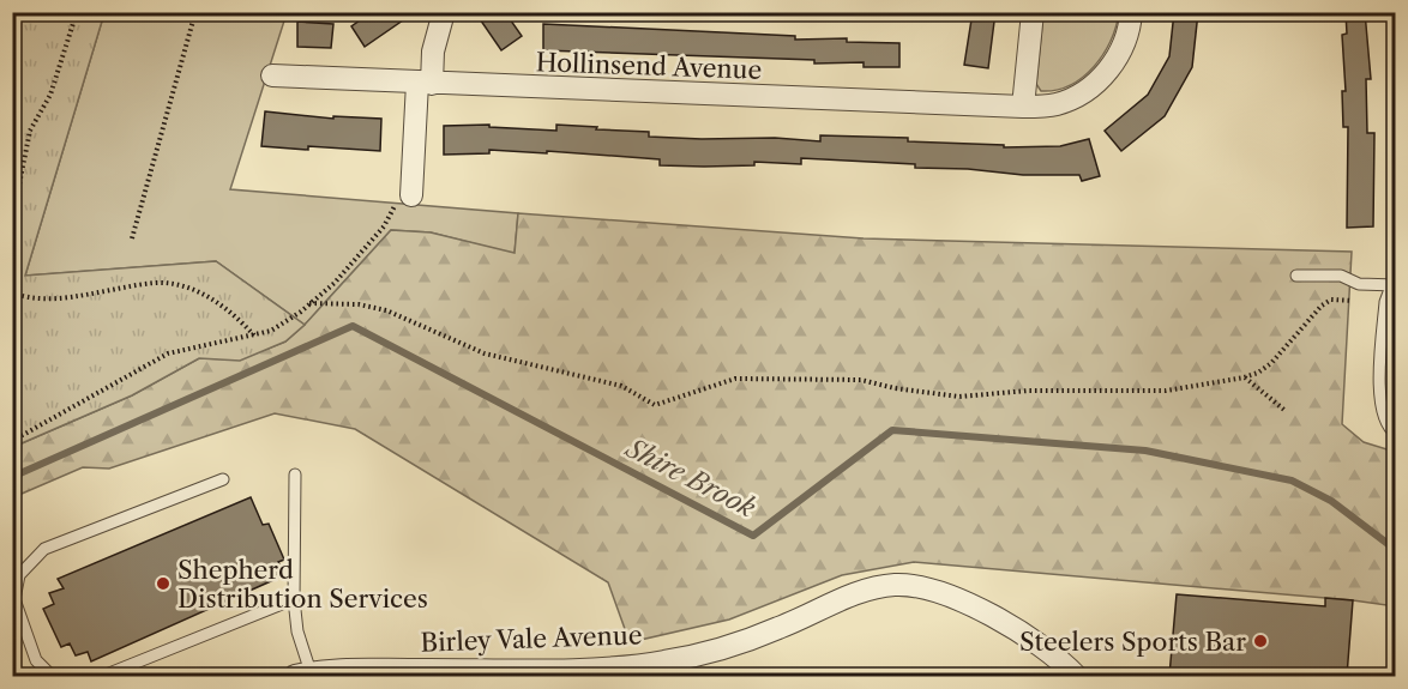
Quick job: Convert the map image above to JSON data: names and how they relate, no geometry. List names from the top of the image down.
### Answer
{
  "streets": {
    "street": ["Hollinsend Avenue", "Birley Vale Avenue"]
  },
  "water": ["Shire Brook"],
  "places": ["Shepherd Distribution Services", "Steelers Sports Bar"]
}
